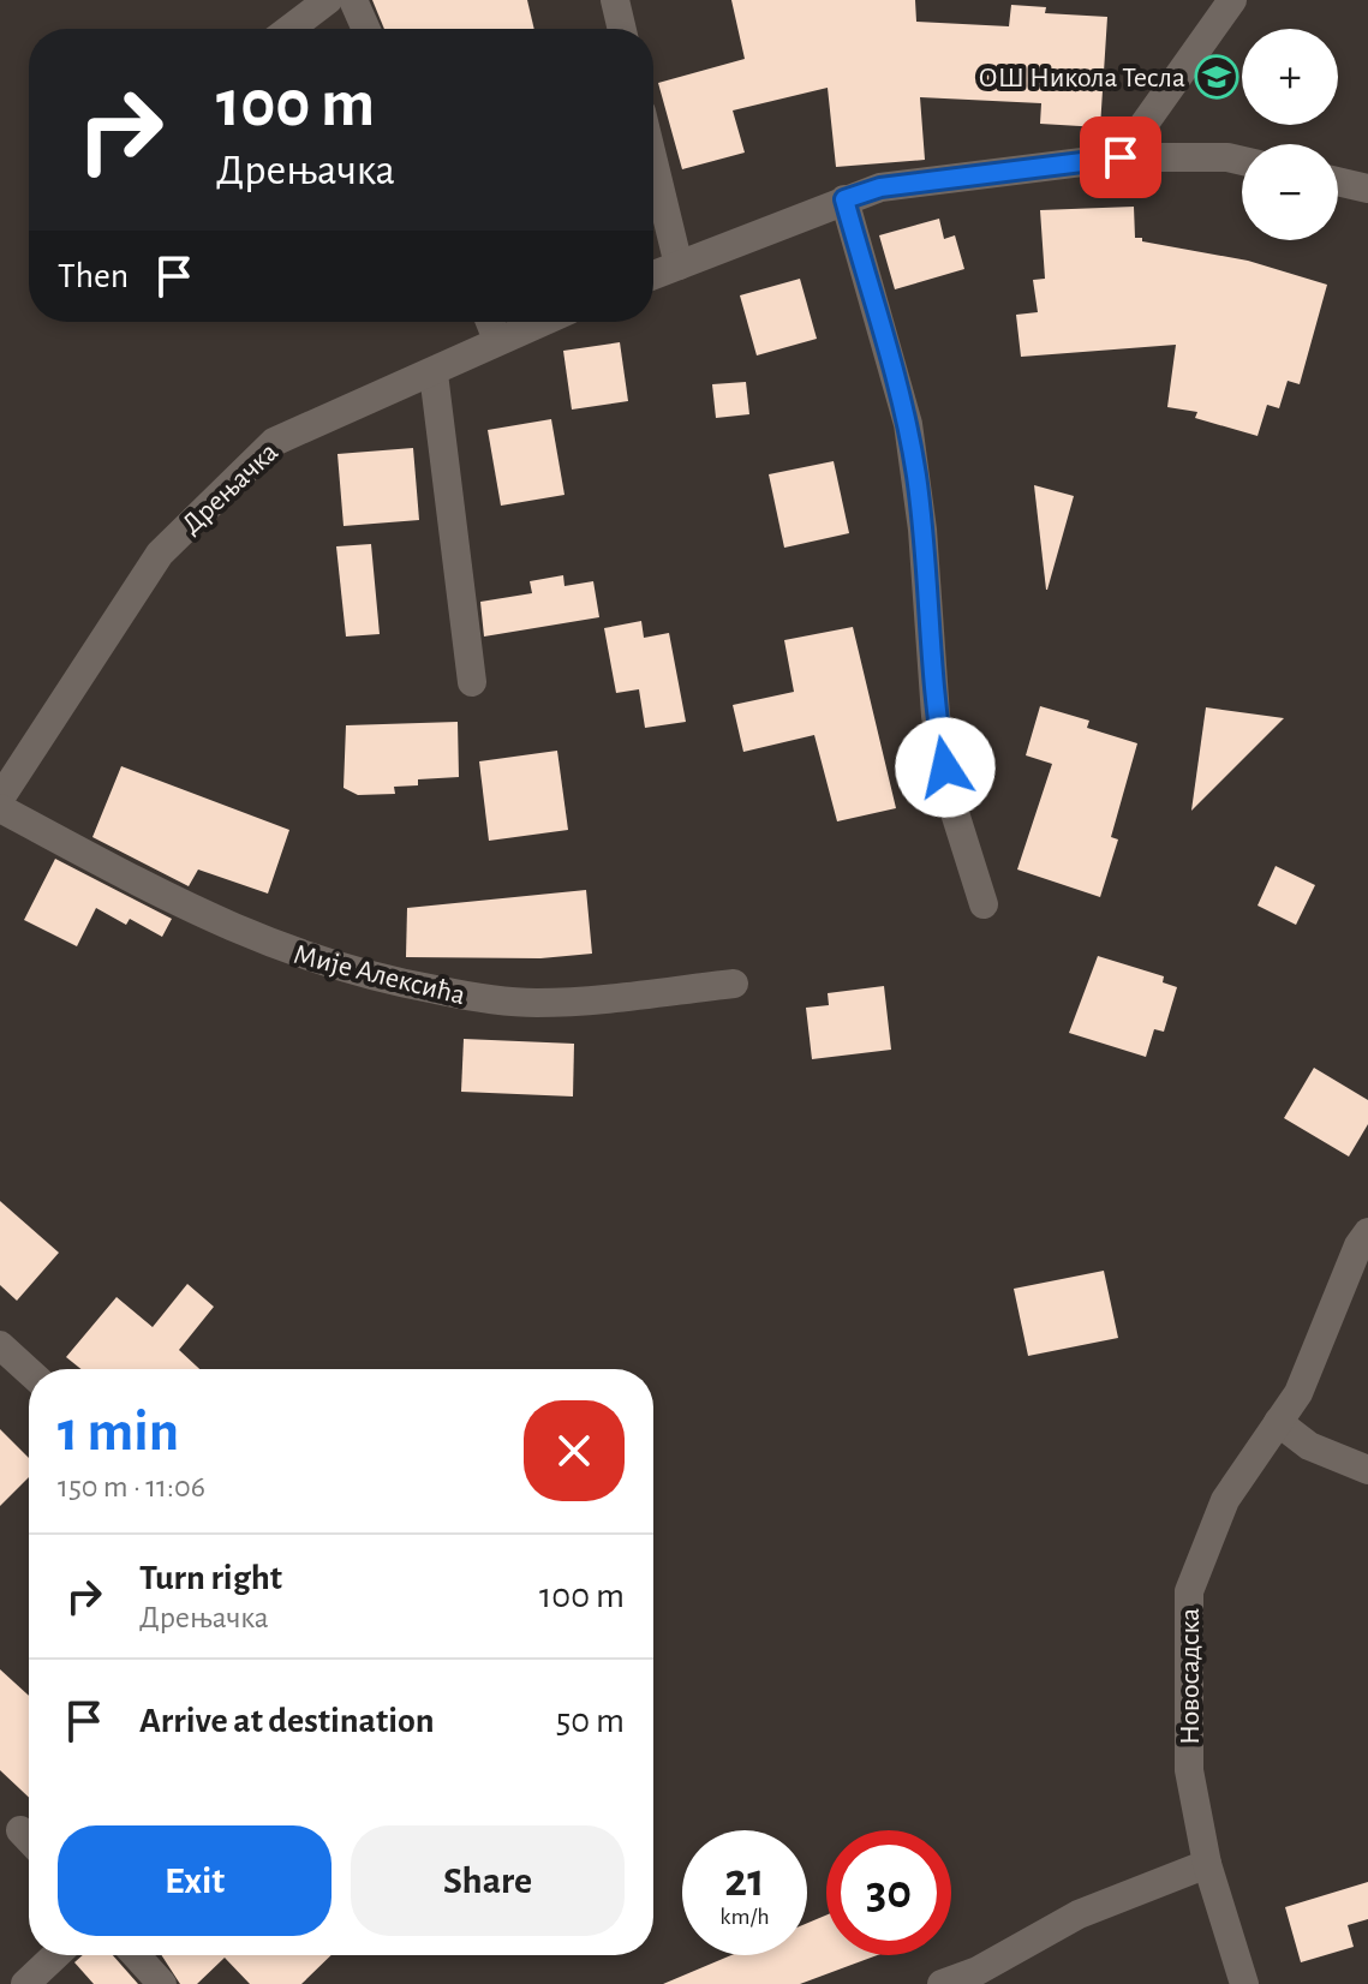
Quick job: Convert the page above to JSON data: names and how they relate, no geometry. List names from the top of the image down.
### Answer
{
  "streets": {
    "street": ["Дрењачка", "Мије Алексића", "Новосадска"]
  },
  "places": {
    "school or university": ["ОШ Никола Тесла"]
  },
  "page": {
    "map_buttons": ["+", "−"],
    "turn": ["100 m", "Дрењачка"],
    "then": "Then",
    "heading": ["1 min", "150 m · 11:06"],
    "list": [
      {
        "name": "Turn right",
        "note": "Дрењачка",
        "value": "100 m"
      },
      {
        "name": "Arrive at destination",
        "value": "50 m"
      }
    ],
    "buttons": ["Exit", "Share"],
    "speed": "21 km/h",
    "limit": "30"
  }
}
